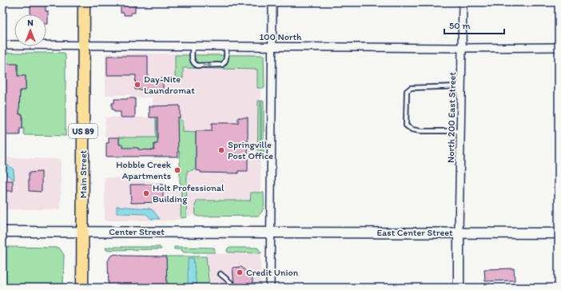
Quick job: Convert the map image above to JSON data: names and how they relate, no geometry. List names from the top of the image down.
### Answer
{
  "streets": {
    "main road": ["US 89", "Main Street"],
    "street": [
      "100 North",
      "North 200 East Street",
      "Center Street",
      "East Center Street"
    ]
  },
  "crossings": [
    ["100 North", "North 200 East Street"],
    ["100 North", "Main Street"],
    ["North 200 East Street", "East Center Street"],
    ["Main Street", "Center Street"],
    ["Center Street", "East Center Street"]
  ],
  "places": [
    "Day-Nite Laundromat",
    "Springville Post Office",
    "Hobble Creek Apartments",
    "Holt Professional Building",
    "Credit Union"
  ],
  "scale_bar": "50 m",
  "north": "top"
}
